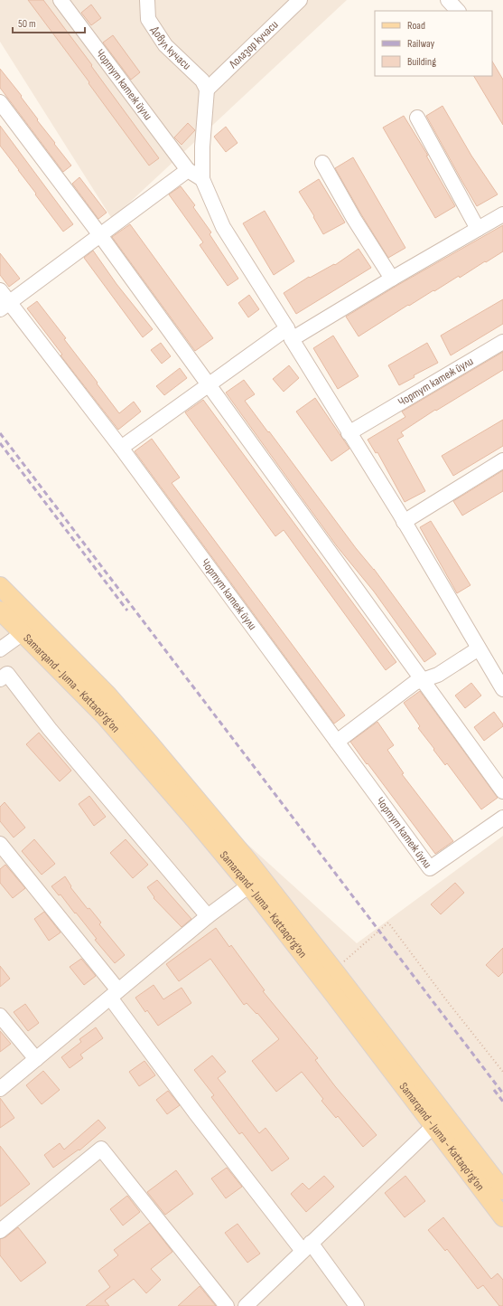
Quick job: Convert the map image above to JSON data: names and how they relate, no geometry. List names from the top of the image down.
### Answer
{
  "streets": {
    "main road": ["Samarqand - Juma - Kattaqo‘rg‘on"],
    "street": ["Лолазор кучаси", "Довул кучаси", "Чортут катеж йули"]
  },
  "crossings": [
    ["Лолазор кучаси", "Довул кучаси"]
  ],
  "legend": ["Road", "Railway", "Building"],
  "scale_bar": "50 m"
}
